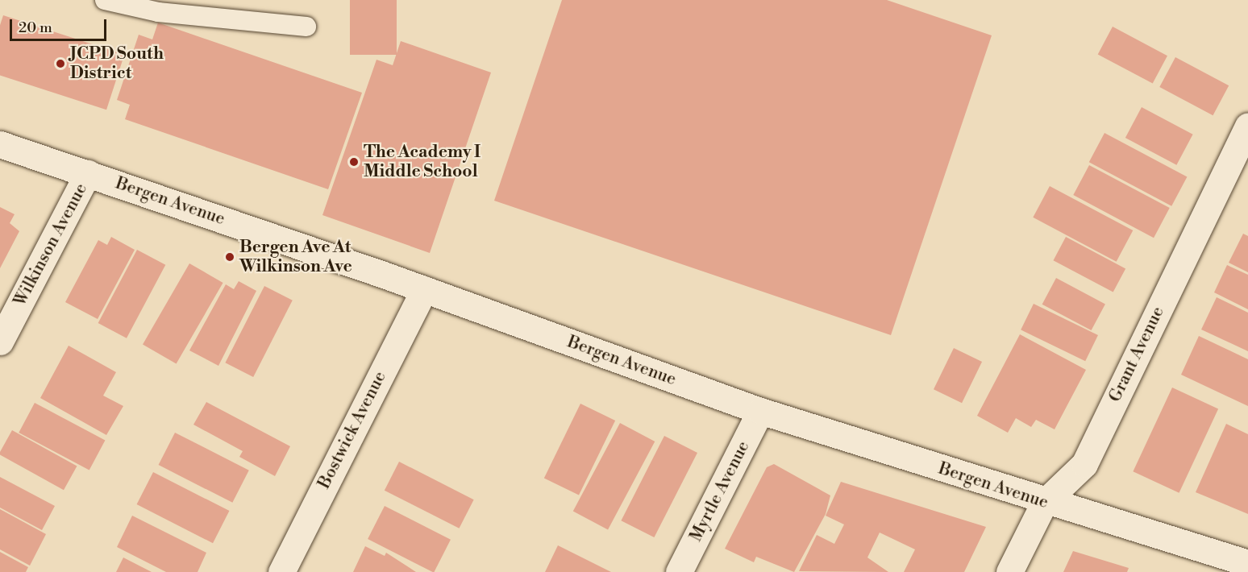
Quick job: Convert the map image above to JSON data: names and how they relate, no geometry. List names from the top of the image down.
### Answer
{
  "streets": {
    "street": [
      "Bergen Avenue",
      "Wilkinson Avenue",
      "Grant Avenue",
      "Bostwick Avenue",
      "Myrtle Avenue"
    ]
  },
  "crossings": [
    ["Bergen Avenue", "Wilkinson Avenue"],
    ["Bergen Avenue", "Grant Avenue"],
    ["Bergen Avenue", "Bostwick Avenue"],
    ["Bergen Avenue", "Myrtle Avenue"]
  ],
  "places": ["JCPD South District", "The Academy I Middle School", "Bergen Ave At Wilkinson Ave"],
  "scale_bar": "20 m"
}
